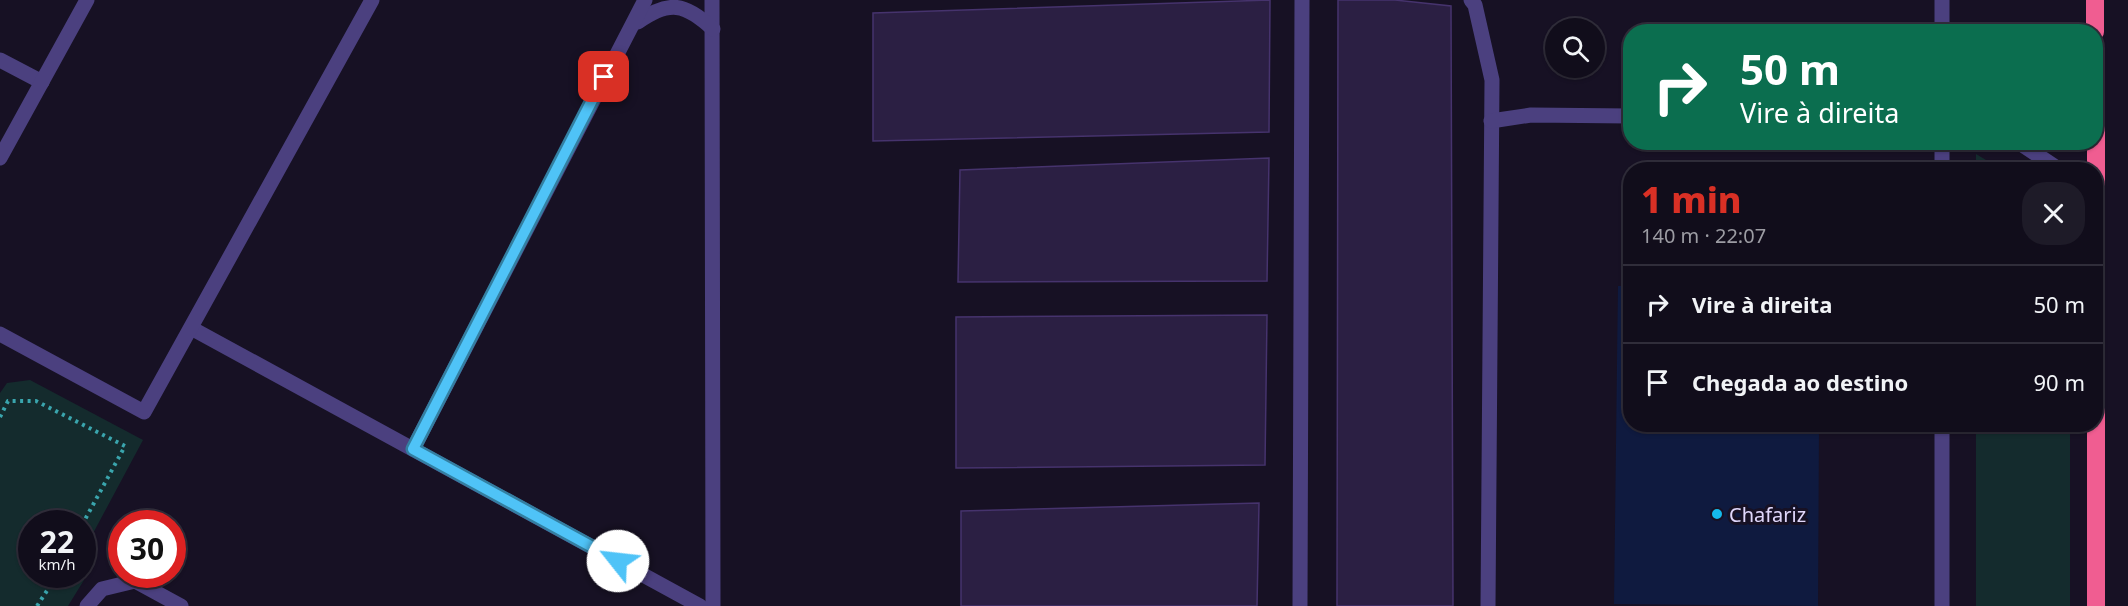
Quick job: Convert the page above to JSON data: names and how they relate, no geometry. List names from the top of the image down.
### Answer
{
  "places": ["Chafariz"],
  "page": {
    "turn": ["50 m", "Vire à direita"],
    "heading": ["1 min", "140 m · 22:07"],
    "list": [
      {
        "name": "Vire à direita",
        "value": "50 m"
      },
      {
        "name": "Chegada ao destino",
        "value": "90 m"
      }
    ],
    "speed": "22 km/h",
    "limit": "30"
  }
}
